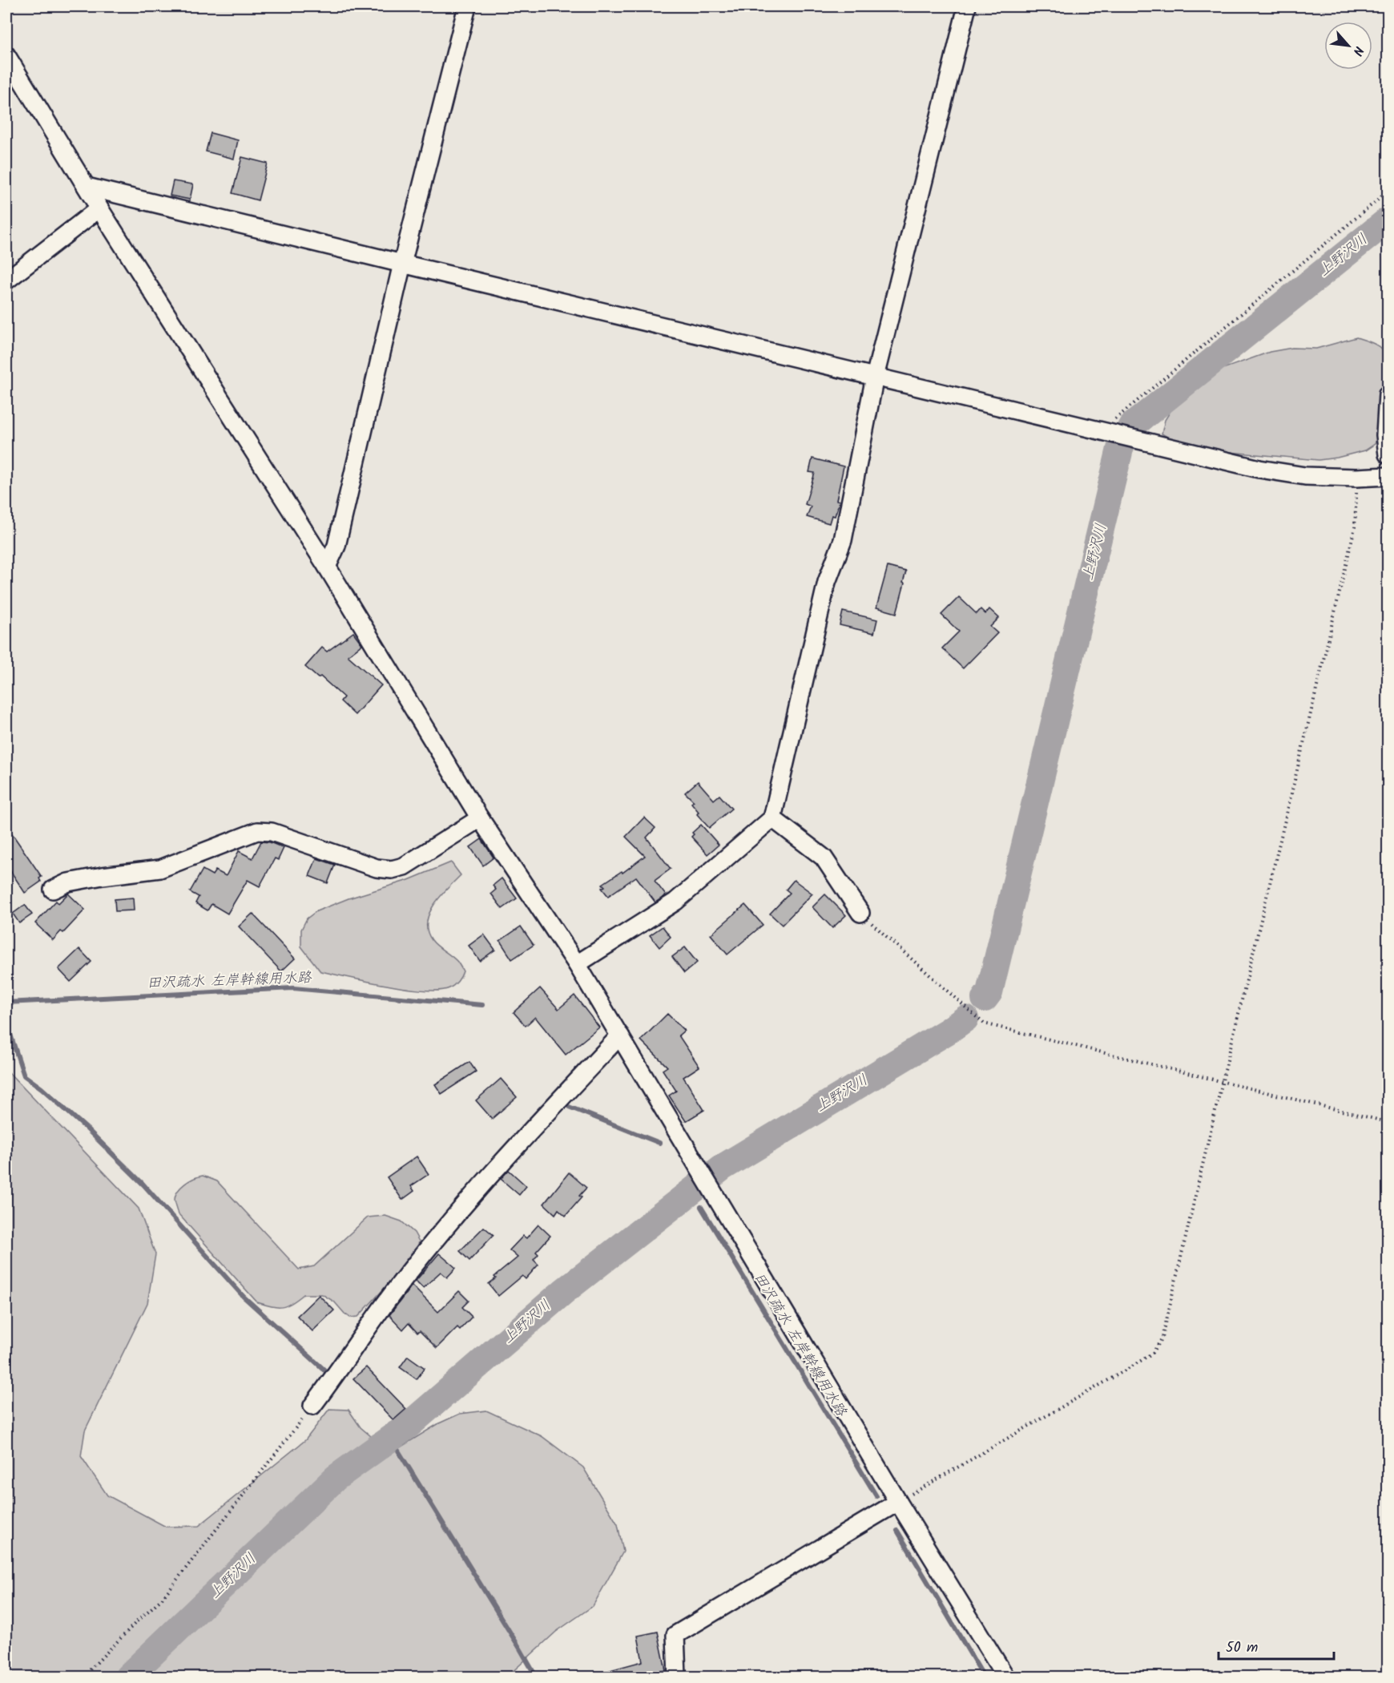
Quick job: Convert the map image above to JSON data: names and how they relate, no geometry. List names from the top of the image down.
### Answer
{
  "water": ["上野沢川", "田沢疏水 左岸幹線用水路"],
  "scale_bar": "50 m",
  "north": "bottom right"
}
